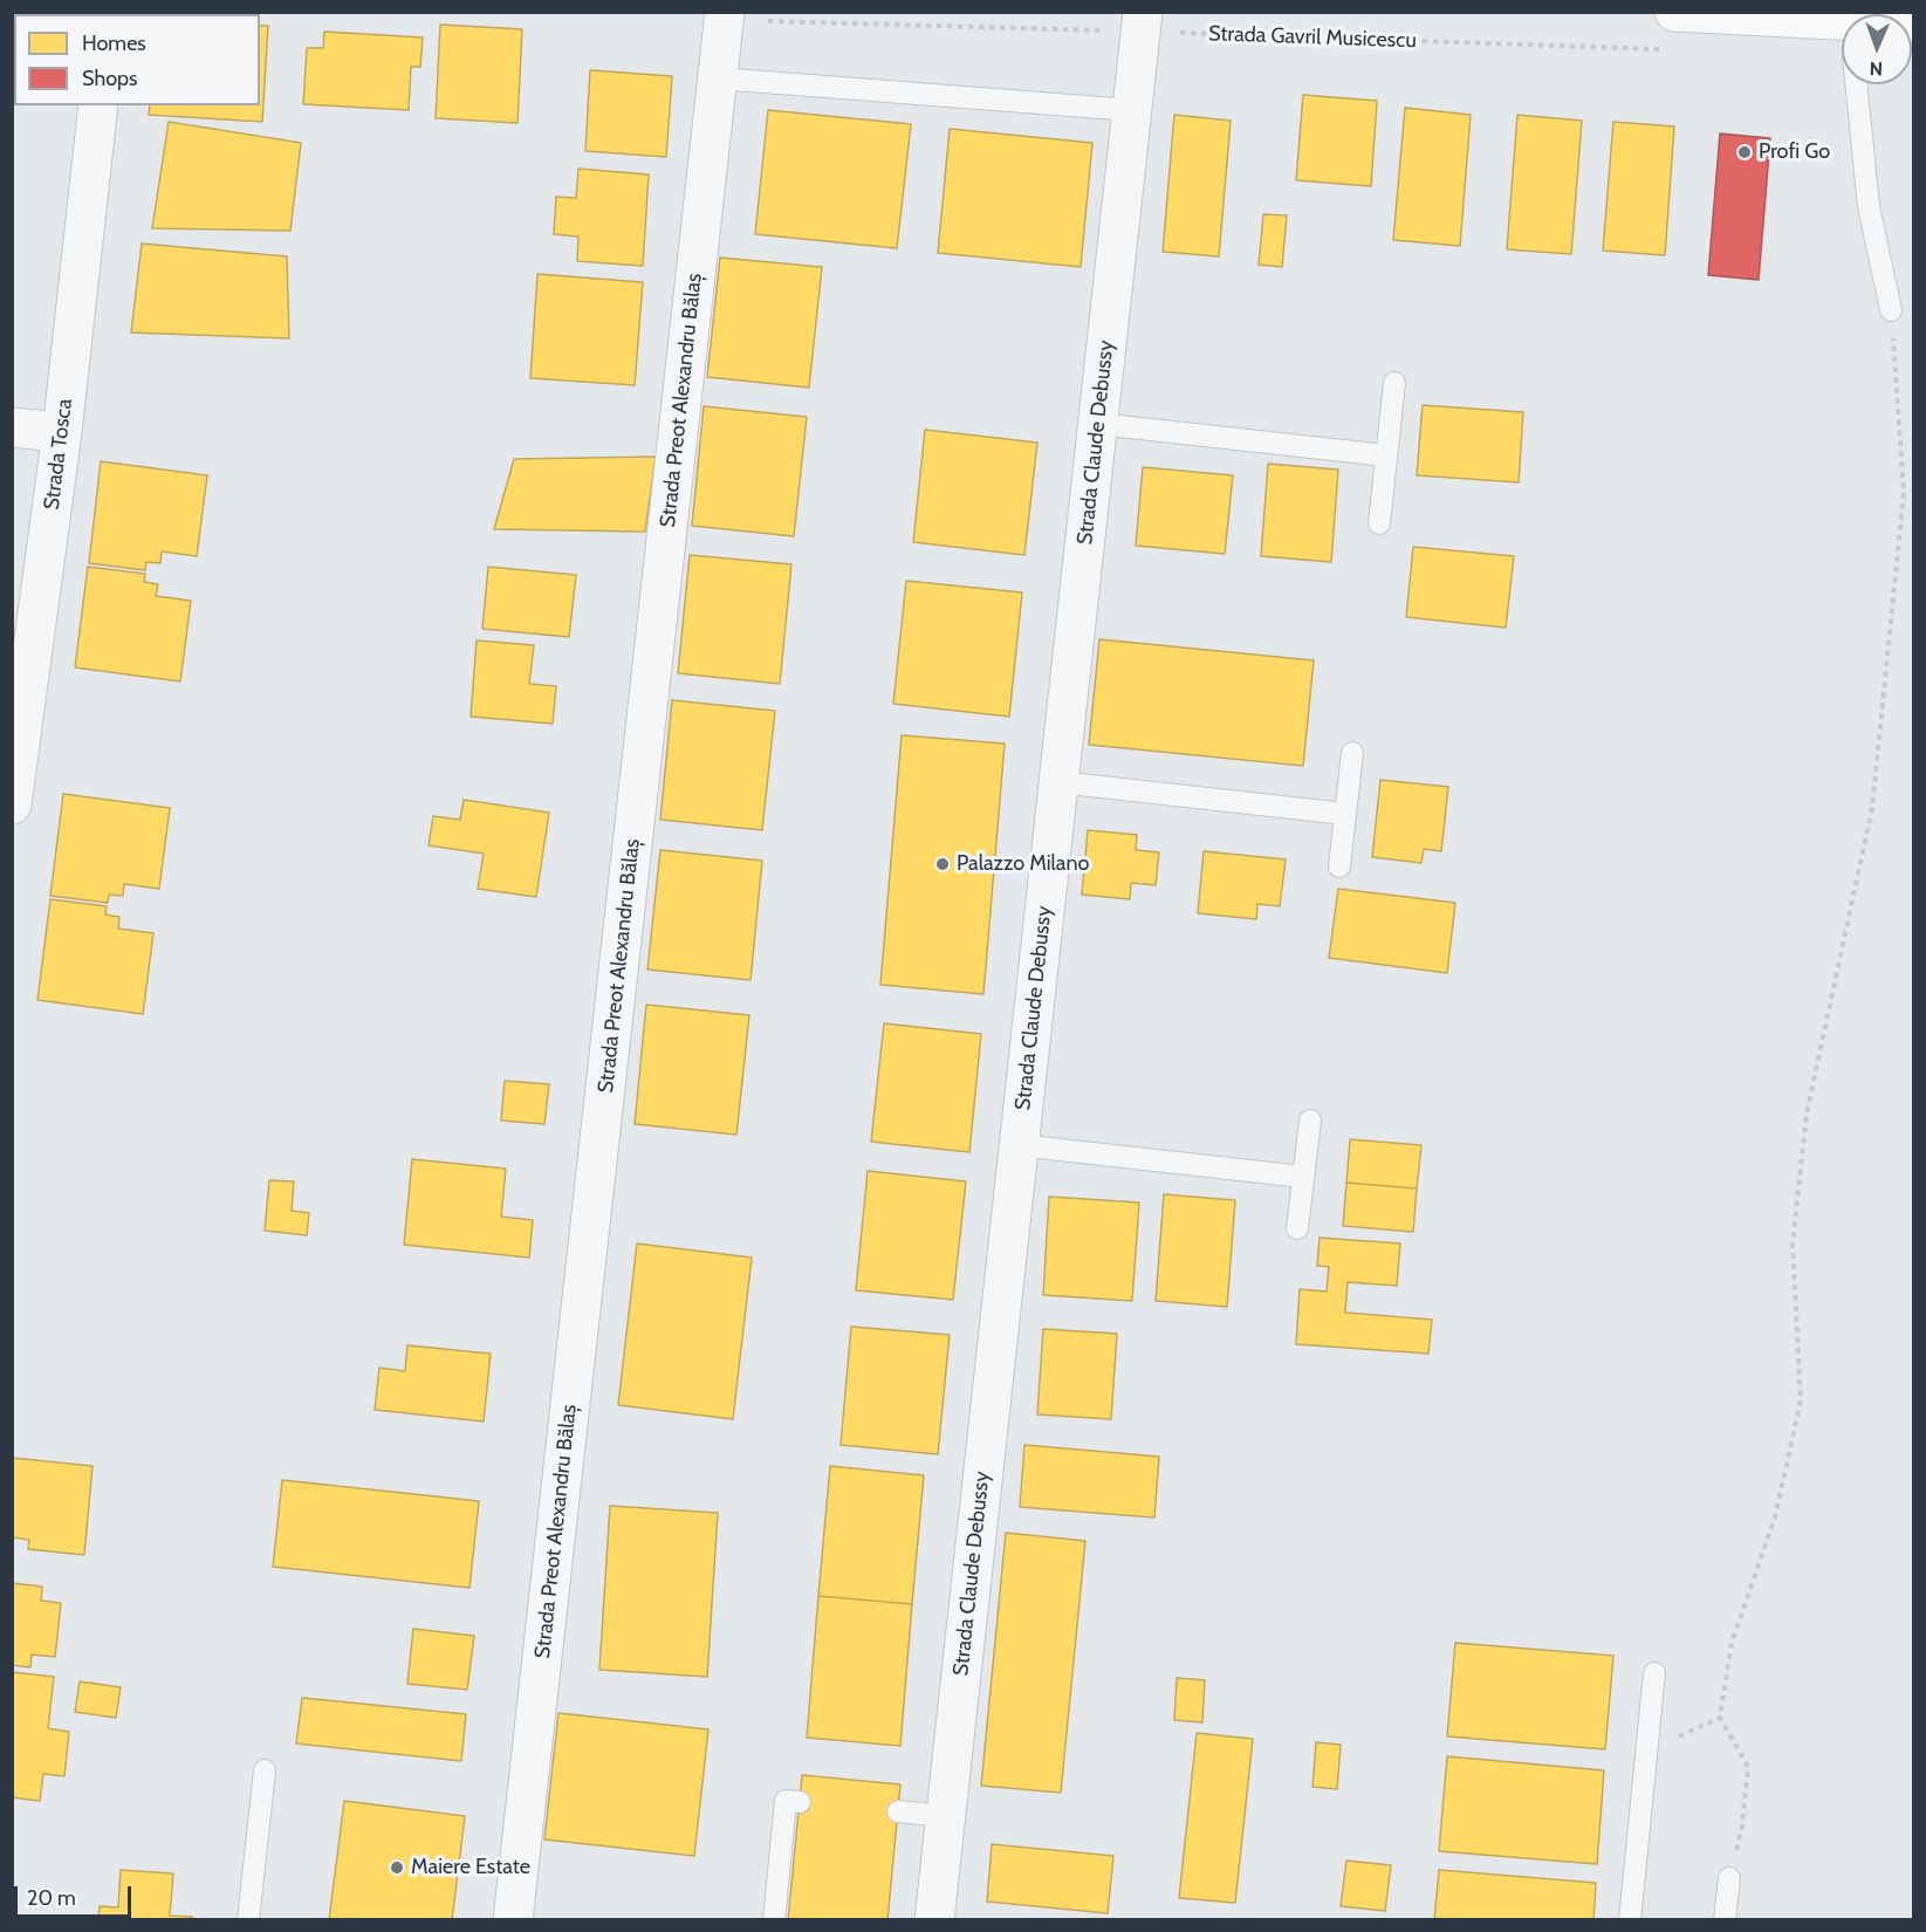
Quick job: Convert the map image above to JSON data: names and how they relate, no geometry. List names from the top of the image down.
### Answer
{
  "streets": {
    "street": ["Strada Preot Alexandru Bălaș", "Strada Claude Debussy", "Strada Tosca"],
    "path": ["Strada Gavril Musicescu"]
  },
  "crossings": [
    ["Strada Gavril Musicescu", "Strada Claude Debussy"]
  ],
  "places": ["Profi Go", "Palazzo Milano", "Maiere Estate"],
  "legend": ["Homes", "Shops"],
  "scale_bar": "20 m",
  "north": "bottom"
}
